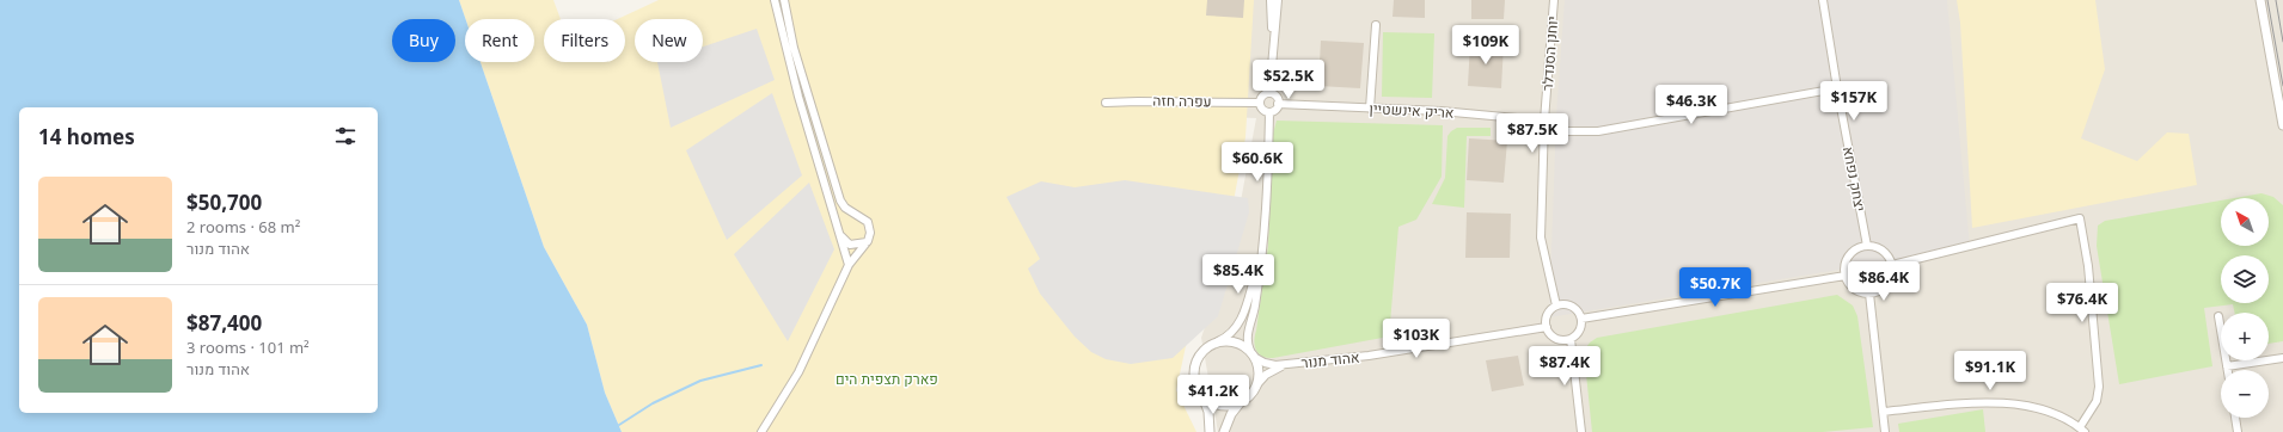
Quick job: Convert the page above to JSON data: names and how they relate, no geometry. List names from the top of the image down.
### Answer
{
  "streets": {
    "street": [
      "יוחנן הסנדלר",
      "עפרה חזה",
      "אריק אינשטיין",
      "יצחק נפחא",
      "אהוד מנור"
    ]
  },
  "crossings": [
    ["יוחנן הסנדלר", "אריק אינשטיין"],
    ["יוחנן הסנדלר", "אהוד מנור"],
    ["עפרה חזה", "אריק אינשטיין"]
  ],
  "parks": ["פארק תצפית הים"],
  "north": "top left",
  "page": {
    "chip": [
      "Buy",
      "Rent",
      "Filters",
      "New"
    ],
    "price": [
      "$109K",
      "$52.5K",
      "$157K",
      "$46.3K",
      "$87.5K",
      "$60.6K",
      "$85.4K",
      "$86.4K",
      "$50.7K",
      "$76.4K",
      "$103K",
      "$87.4K",
      "$91.1K",
      "$41.2K"
    ],
    "heading": "14 homes",
    "list": [
      {
        "name": "$50,700",
        "note": "2 rooms · 68 m² · אהוד מנור"
      },
      {
        "name": "$87,400",
        "note": "3 rooms · 101 m² · אהוד מנור"
      }
    ],
    "map_buttons": ["+", "−"]
  }
}
